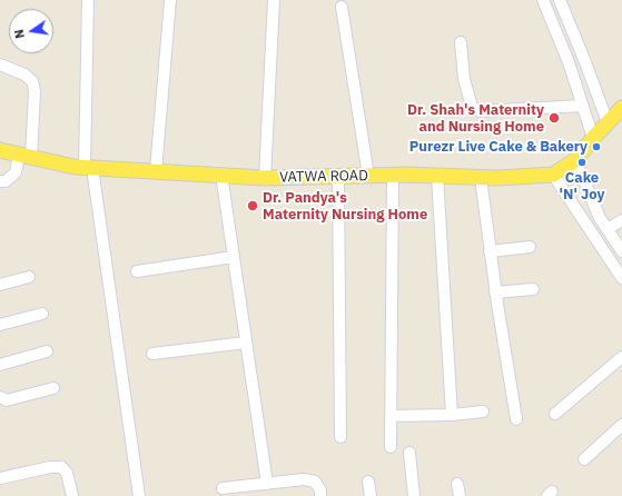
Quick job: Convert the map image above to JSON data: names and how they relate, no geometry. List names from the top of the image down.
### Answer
{
  "streets": {
    "main road": ["VATWA ROAD"]
  },
  "places": [
    "Dr. Shah's Maternity and Nursing Home",
    "Purezr Live Cake & Bakery",
    "Cake 'N' Joy",
    "Dr. Pandya's Maternity Nursing Home"
  ],
  "north": "left"
}
